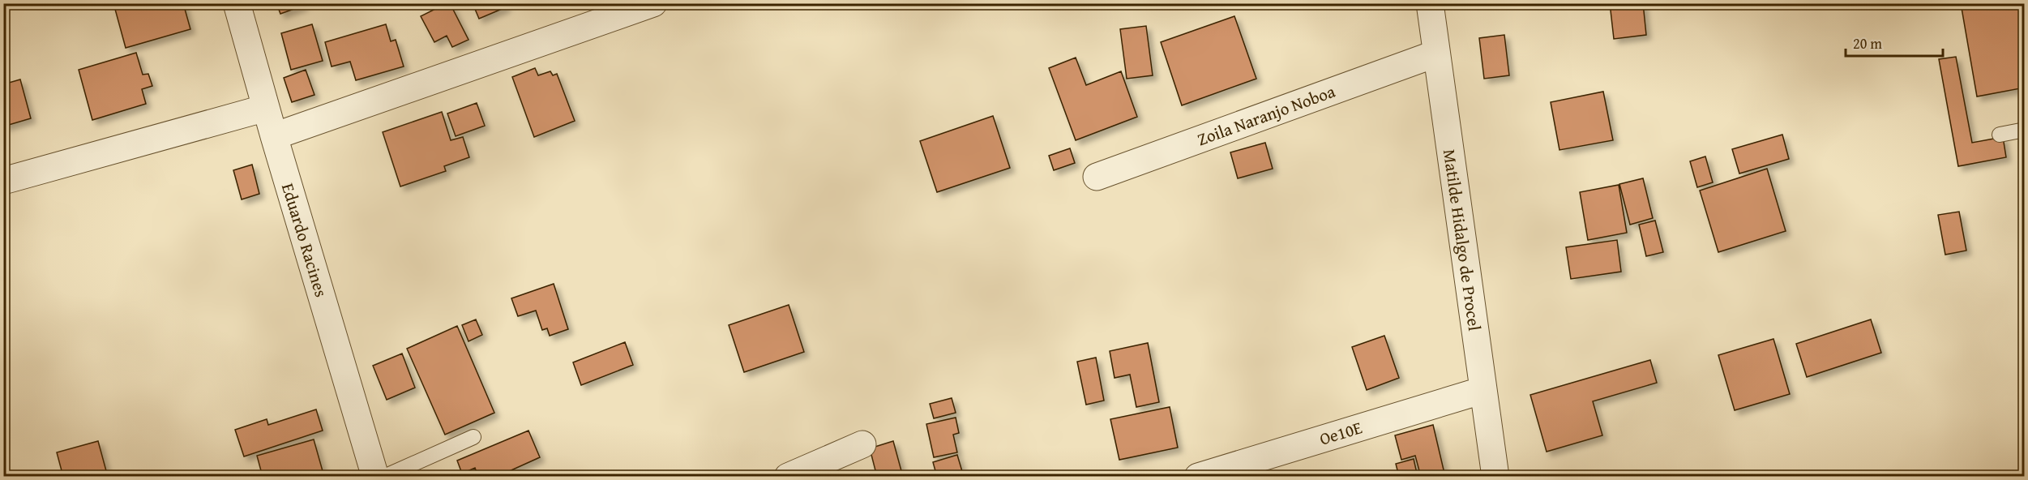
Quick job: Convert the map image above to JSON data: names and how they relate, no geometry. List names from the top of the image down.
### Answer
{
  "streets": {
    "street": [
      "Zoila Naranjo Noboa",
      "Eduardo Racines",
      "Matilde Hidalgo de Procel",
      "Oe10E"
    ]
  },
  "crossings": [
    ["Zoila Naranjo Noboa", "Matilde Hidalgo de Procel"],
    ["Matilde Hidalgo de Procel", "Oe10E"]
  ],
  "scale_bar": "20 m"
}
